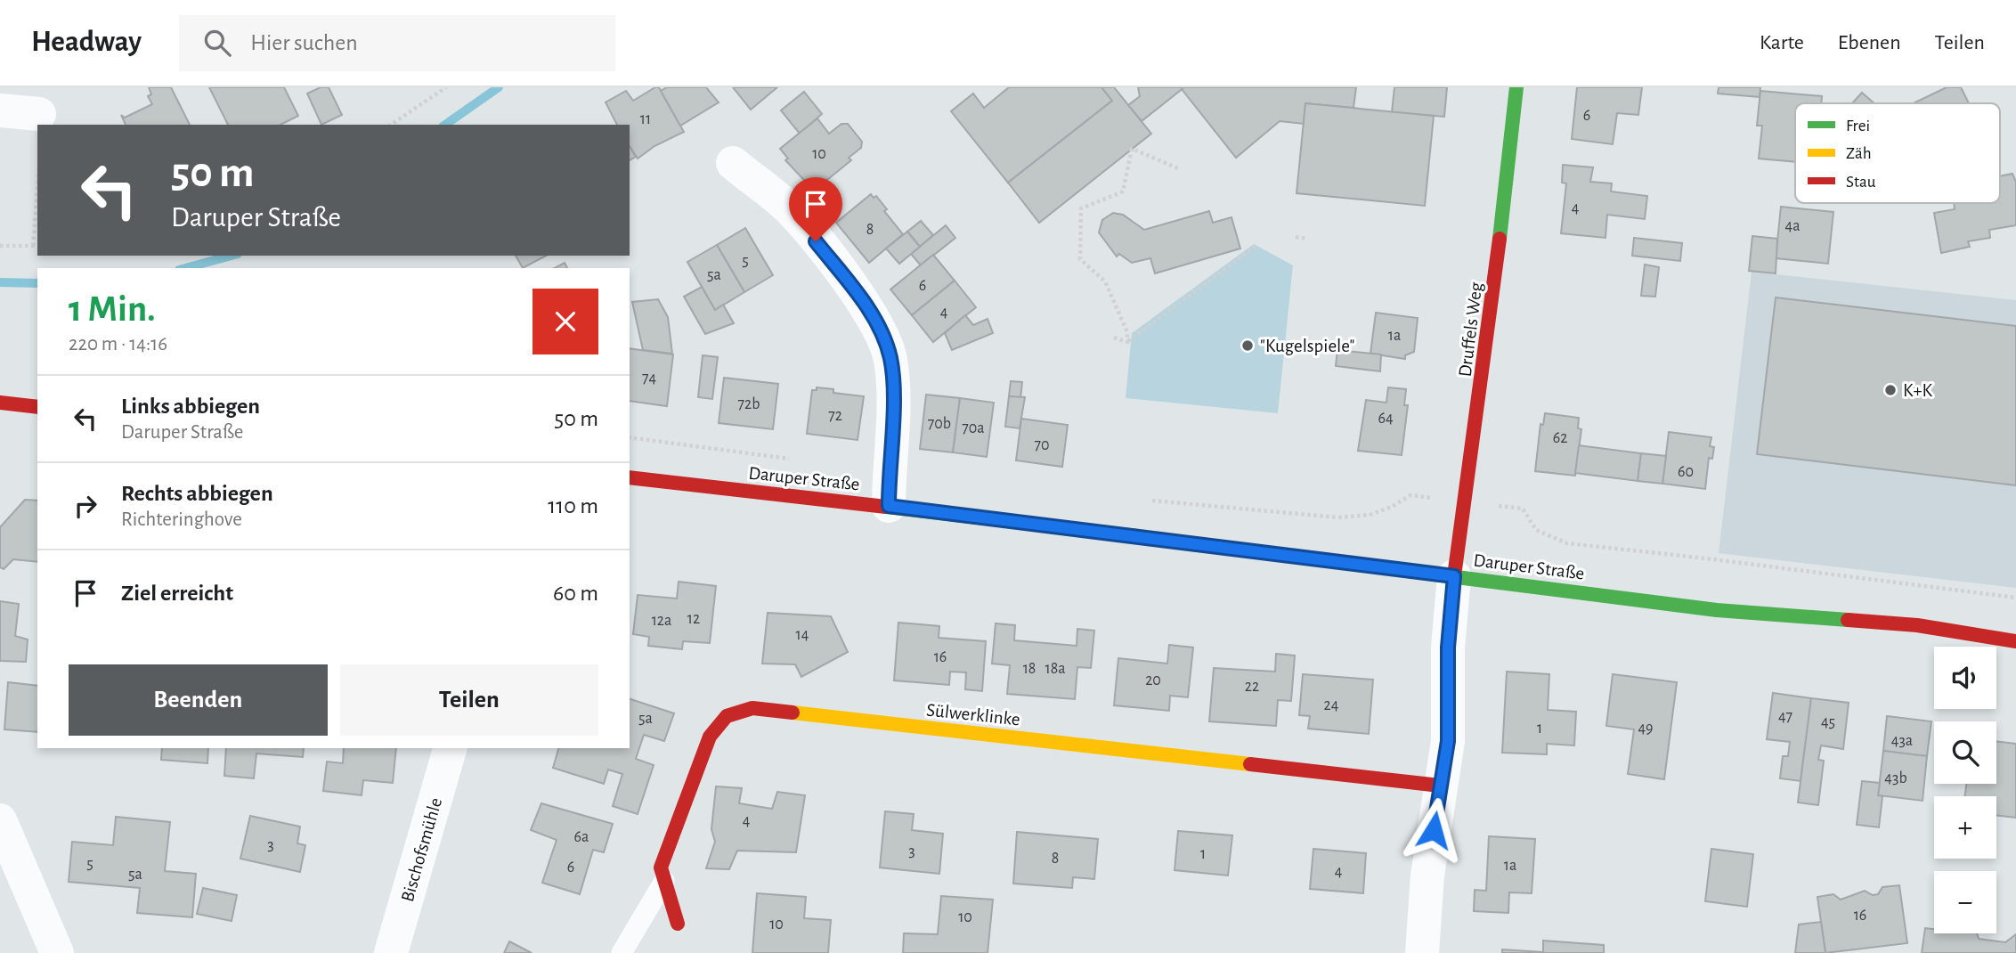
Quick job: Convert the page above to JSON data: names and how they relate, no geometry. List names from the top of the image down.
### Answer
{
  "streets": {
    "street": [
      "Druffels Weg",
      "Daruper Straße",
      "Sülwerklinke",
      "Bischofsmühle"
    ]
  },
  "crossings": [
    ["Druffels Weg", "Daruper Straße"]
  ],
  "places": ["\"Kugelspiele\"", "K+K"],
  "house_numbers": [
    "6",
    "11",
    "10",
    "4",
    "4a",
    "8",
    "5",
    "5a",
    "6",
    "4",
    "1a",
    "74",
    "72b",
    "72",
    "64",
    "70b",
    "70a",
    "62",
    "70",
    "60",
    "12",
    "12a",
    "14",
    "16",
    "18",
    "18a",
    "20",
    "22",
    "24",
    "47",
    "5a",
    "45",
    "1",
    "49",
    "43a",
    "43b",
    "4",
    "6a",
    "3",
    "3",
    "1",
    "8",
    "5",
    "1a",
    "6",
    "4",
    "5a",
    "16",
    "10",
    "10"
  ],
  "legend": ["Frei", "Zäh", "Stau"],
  "page": {
    "header": "Headway",
    "search": "Hier suchen",
    "nav": ["Karte", "Ebenen", "Teilen"],
    "turn": ["50 m", "Daruper Straße"],
    "heading": ["1 Min.", "220 m · 14:16"],
    "list": [
      {
        "name": "Links abbiegen",
        "note": "Daruper Straße",
        "value": "50 m"
      },
      {
        "name": "Rechts abbiegen",
        "note": "Richteringhove",
        "value": "110 m"
      },
      {
        "name": "Ziel erreicht",
        "value": "60 m"
      }
    ],
    "map_buttons": ["+", "−"],
    "buttons": ["Beenden", "Teilen"]
  }
}
